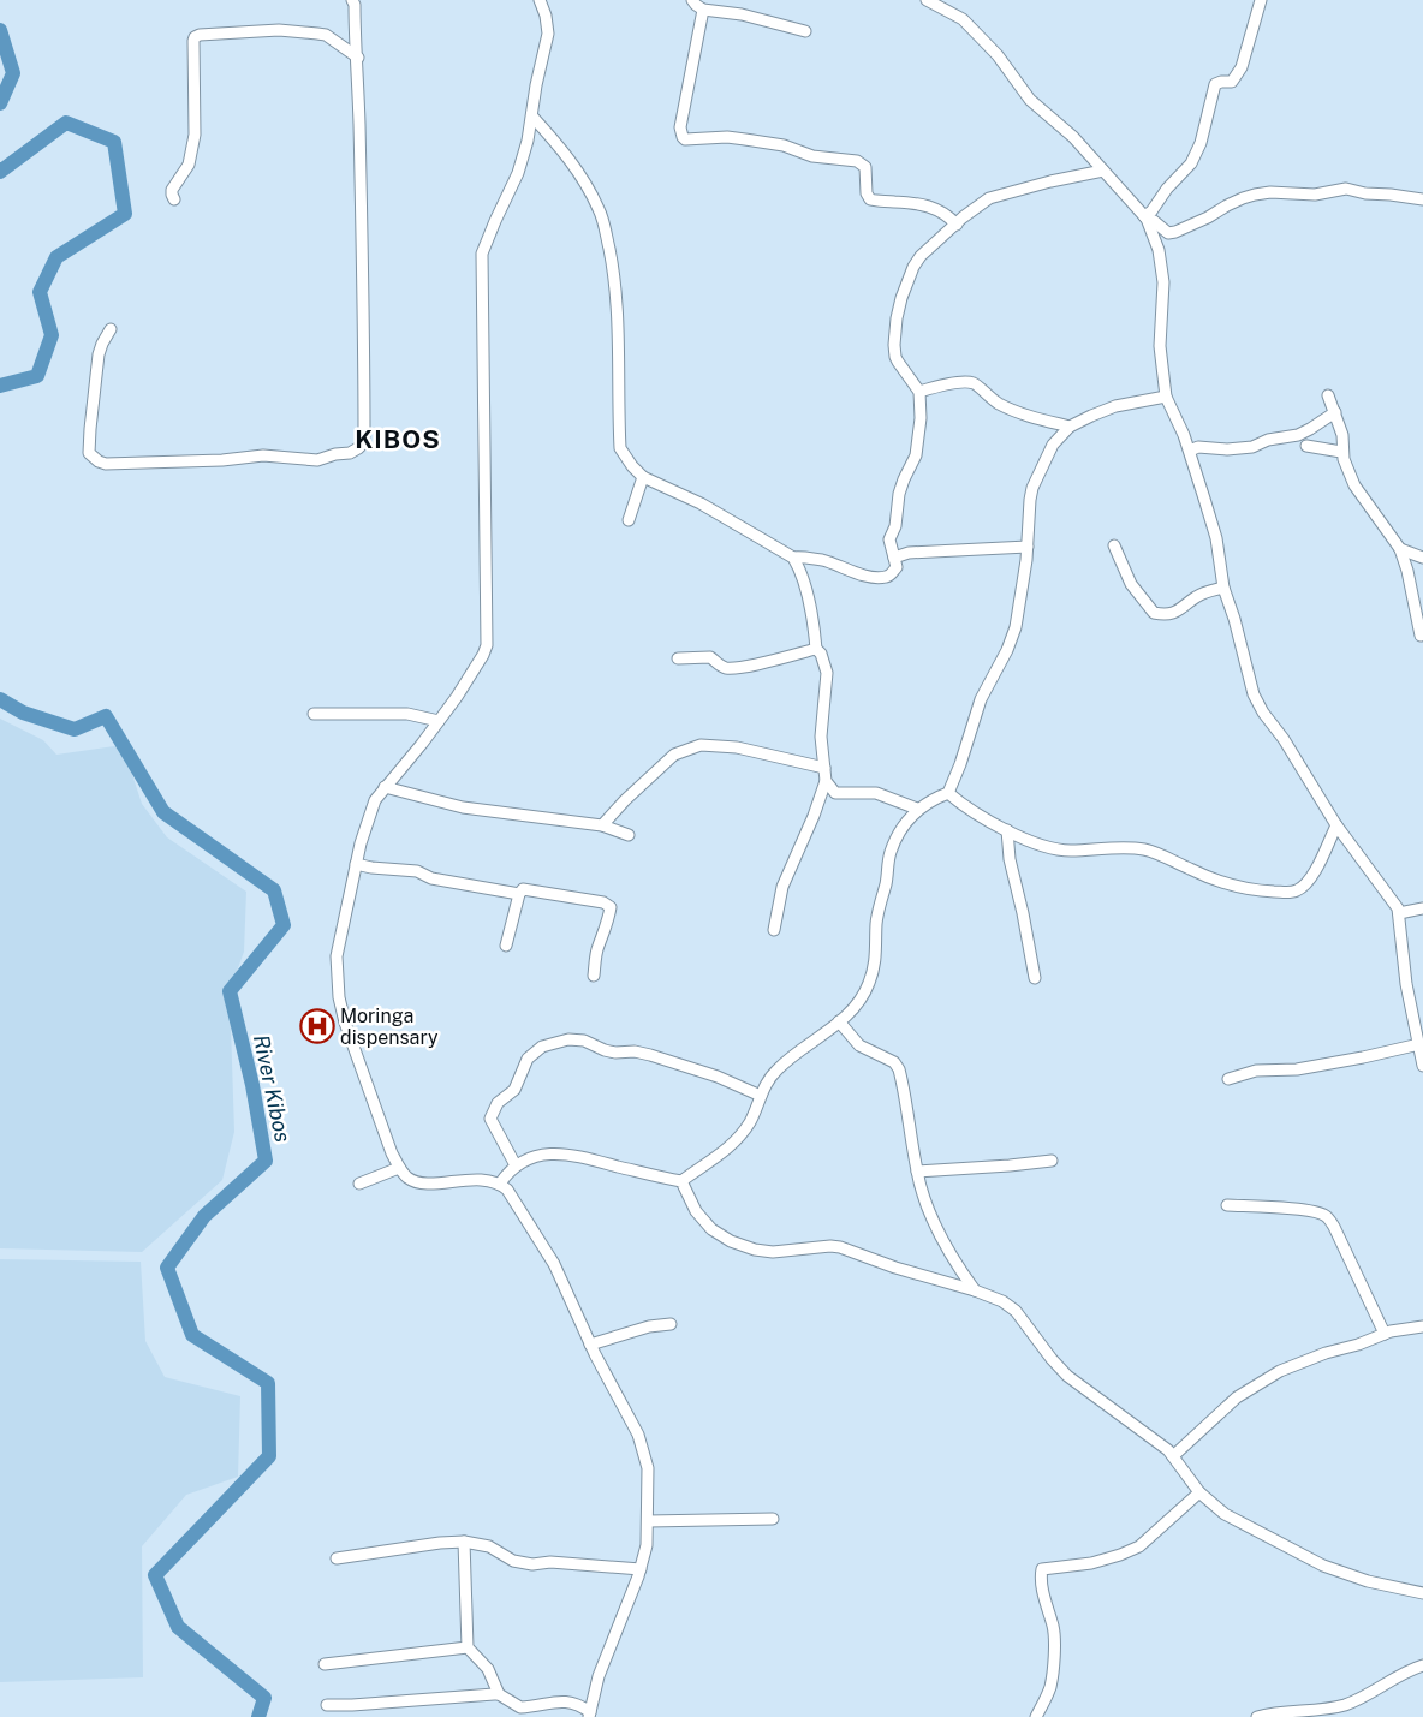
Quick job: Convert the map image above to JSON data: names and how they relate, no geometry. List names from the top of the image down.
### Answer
{
  "districts": ["KIBOS"],
  "water": ["River Kibos"],
  "places": {
    "hospital": ["Moringa dispensary"]
  }
}
